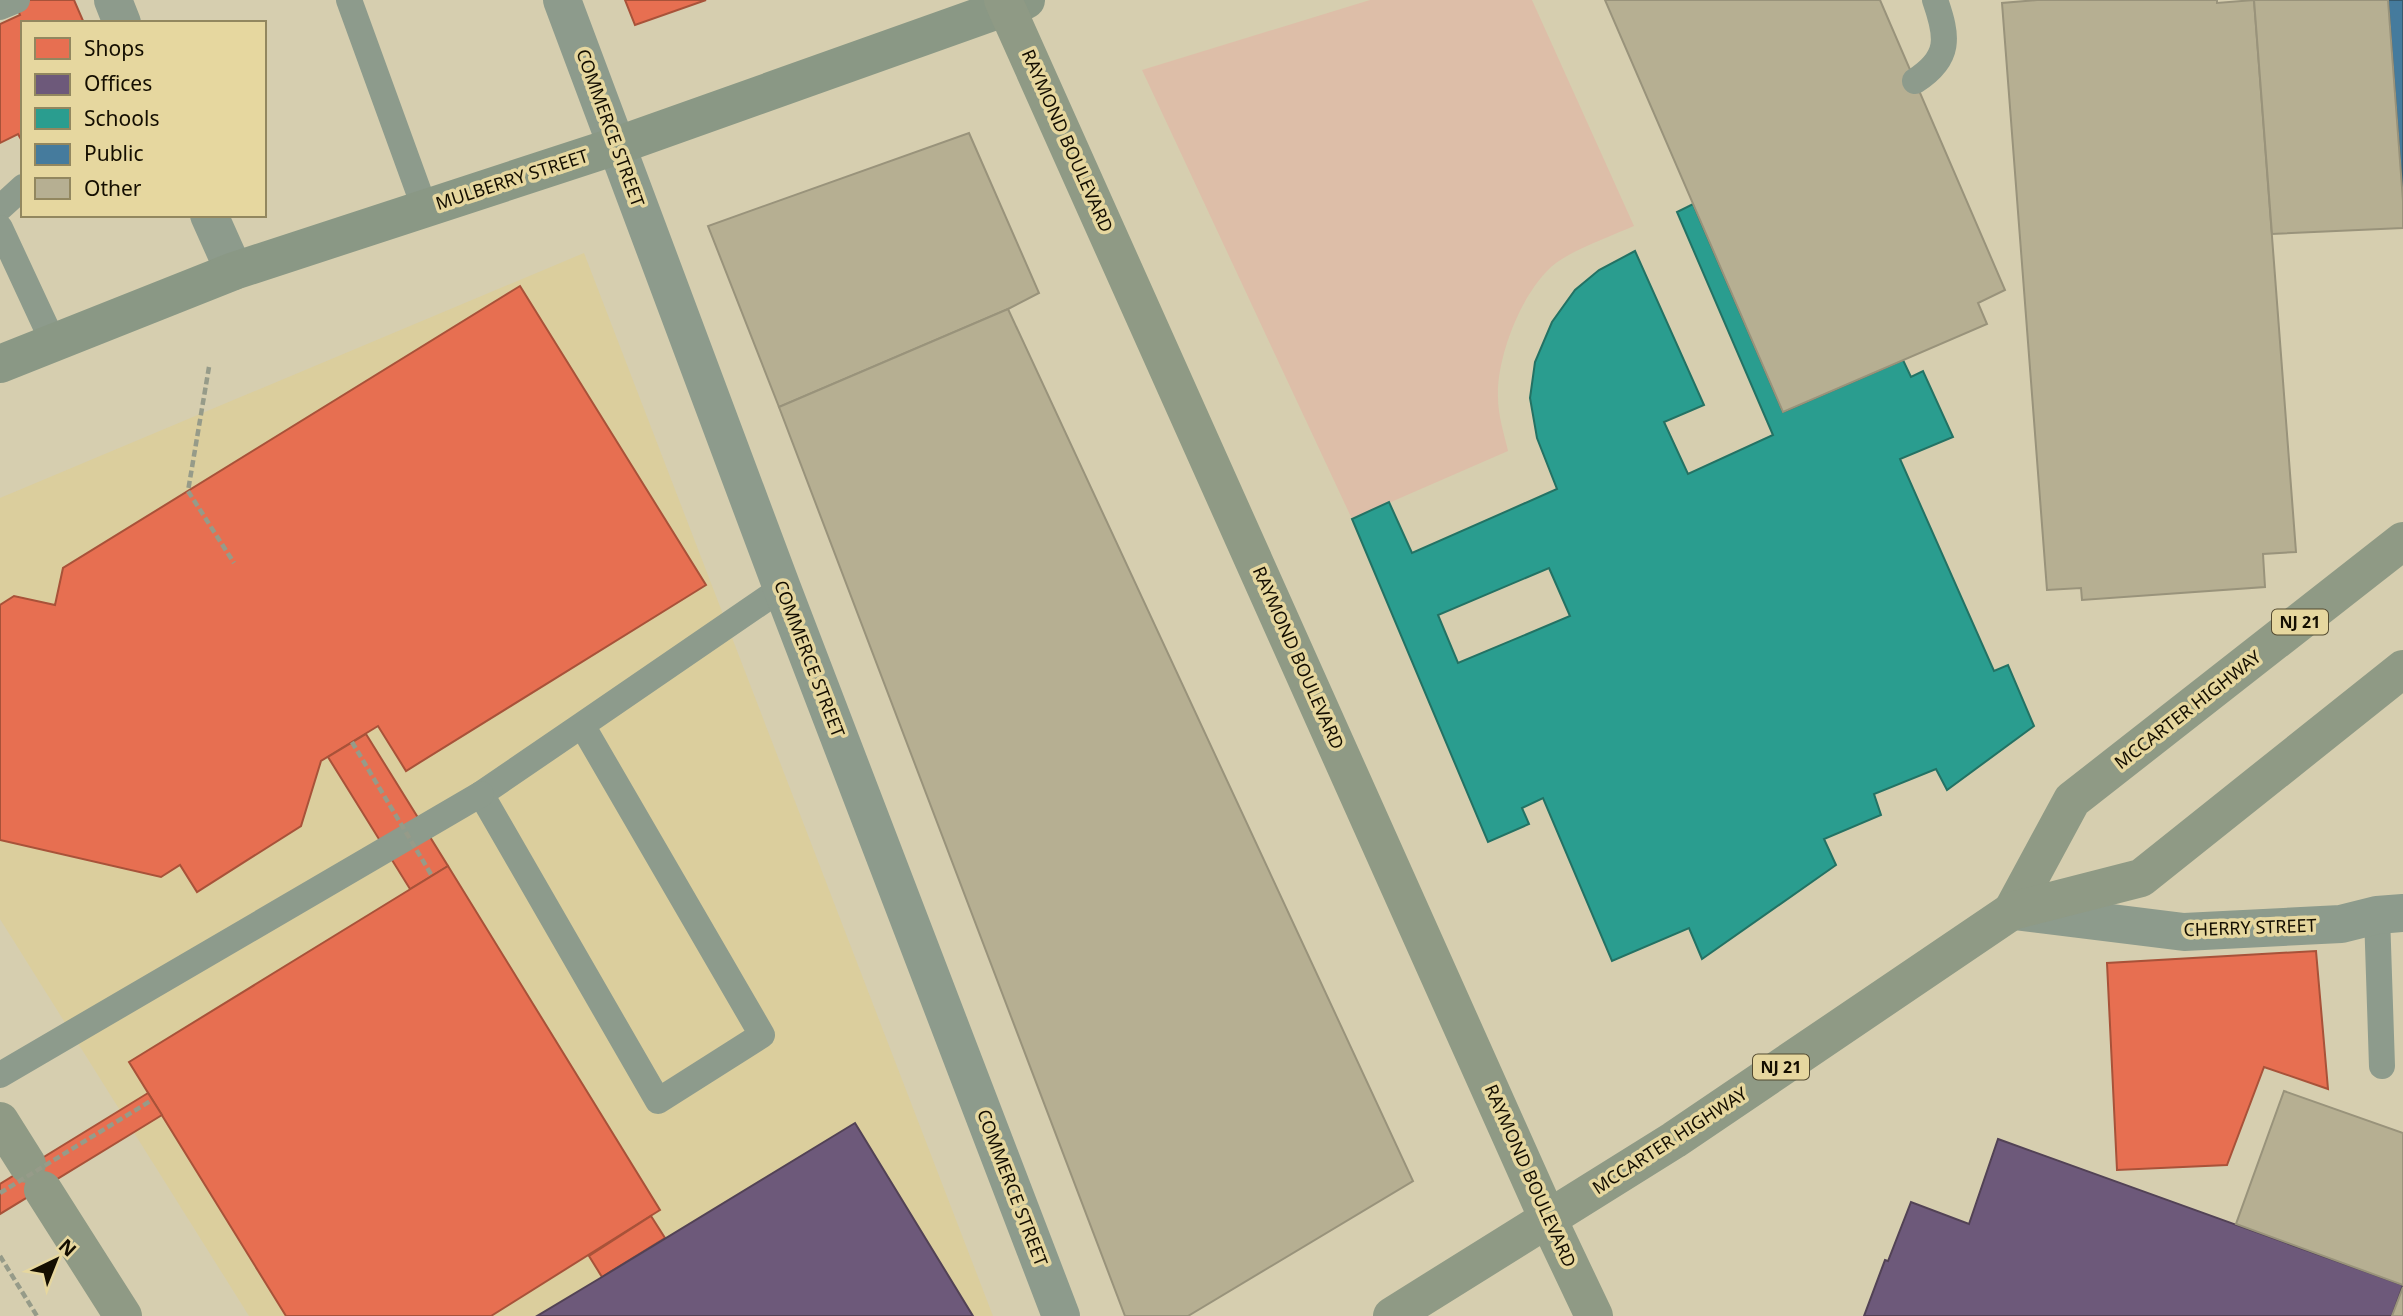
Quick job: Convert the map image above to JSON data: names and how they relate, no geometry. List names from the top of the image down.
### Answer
{
  "streets": {
    "main road": ["RAYMOND BOULEVARD", "NJ 21", "MCCARTER HIGHWAY"],
    "street": ["COMMERCE STREET", "MULBERRY STREET", "CHERRY STREET"]
  },
  "crossings": [
    ["COMMERCE STREET", "MULBERRY STREET"],
    ["RAYMOND BOULEVARD", "MULBERRY STREET"],
    ["RAYMOND BOULEVARD", "MCCARTER HIGHWAY"],
    ["MCCARTER HIGHWAY", "CHERRY STREET"]
  ],
  "legend": [
    "Shops",
    "Offices",
    "Schools",
    "Public",
    "Other"
  ],
  "north": "top right"
}
